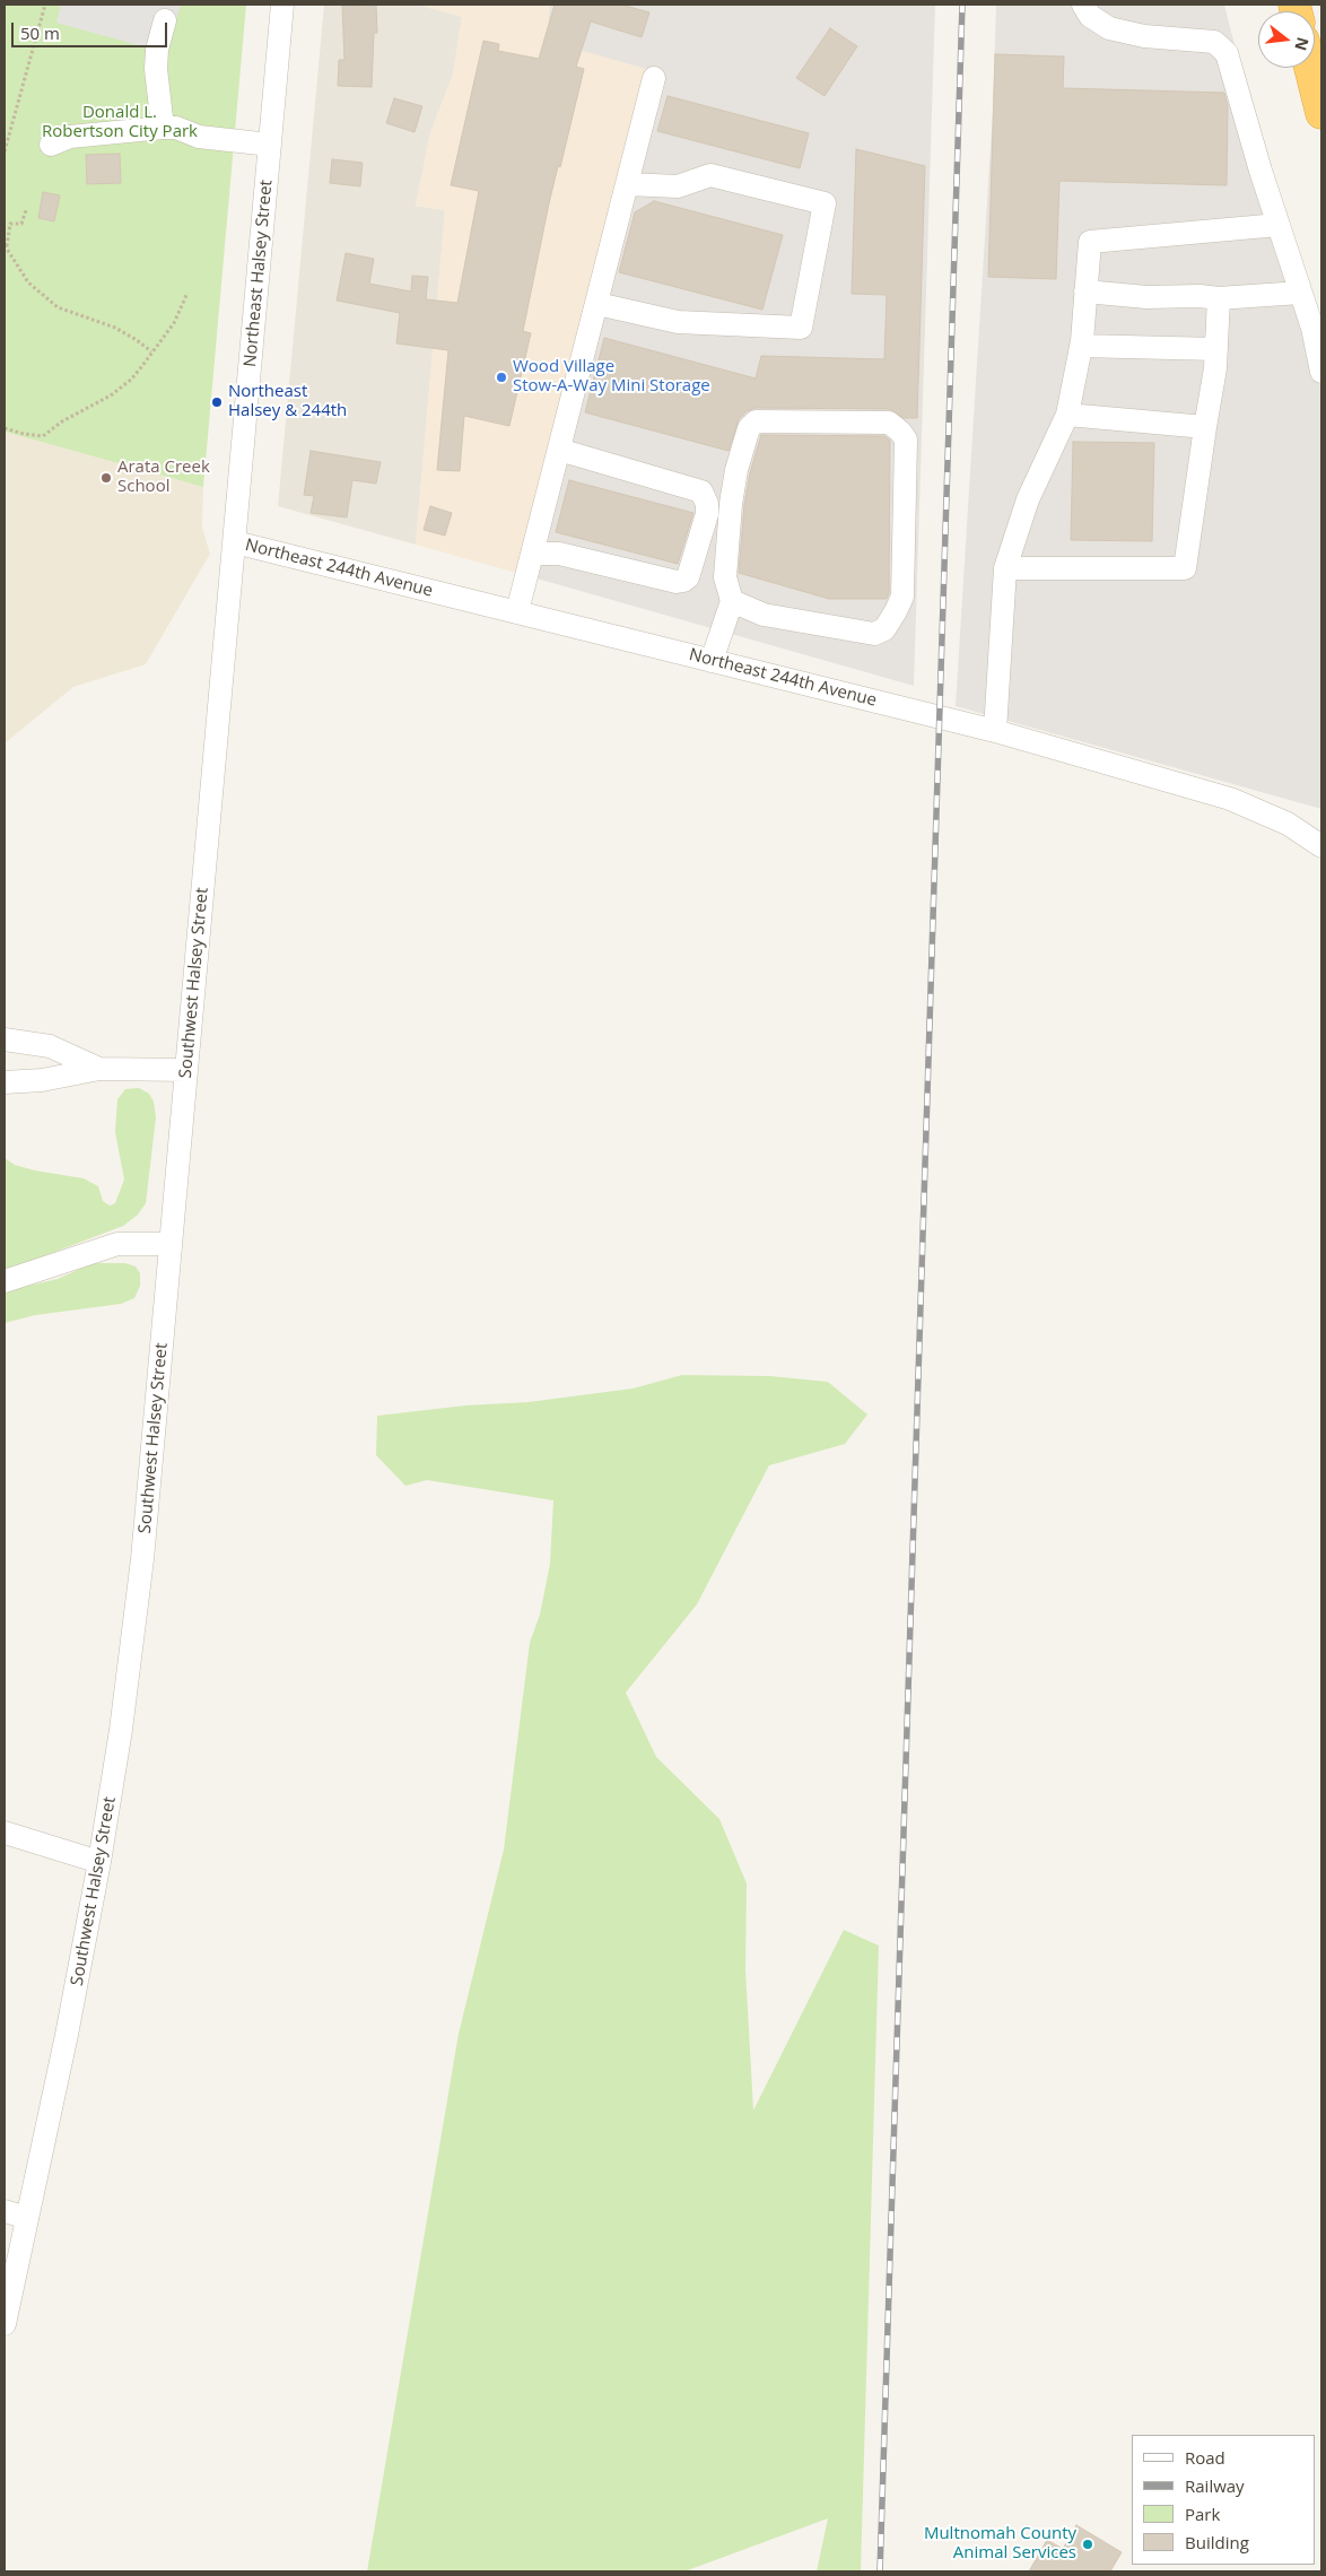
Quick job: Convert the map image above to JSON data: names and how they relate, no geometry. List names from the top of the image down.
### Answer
{
  "streets": {
    "street": ["Northeast Halsey Street", "Northeast 244th Avenue", "Southwest Halsey Street"]
  },
  "crossings": [
    ["Northeast Halsey Street", "Northeast 244th Avenue"],
    ["Northeast Halsey Street", "Southwest Halsey Street"],
    ["Northeast 244th Avenue", "Southwest Halsey Street"]
  ],
  "parks": ["Donald L. Robertson City Park"],
  "places": [
    "Wood Village Stow-A-Way Mini Storage",
    "Northeast Halsey & 244th",
    "Arata Creek School",
    "Multnomah County Animal Services"
  ],
  "legend": [
    "Road",
    "Railway",
    "Park",
    "Building"
  ],
  "scale_bar": "50 m",
  "north": "right"
}
